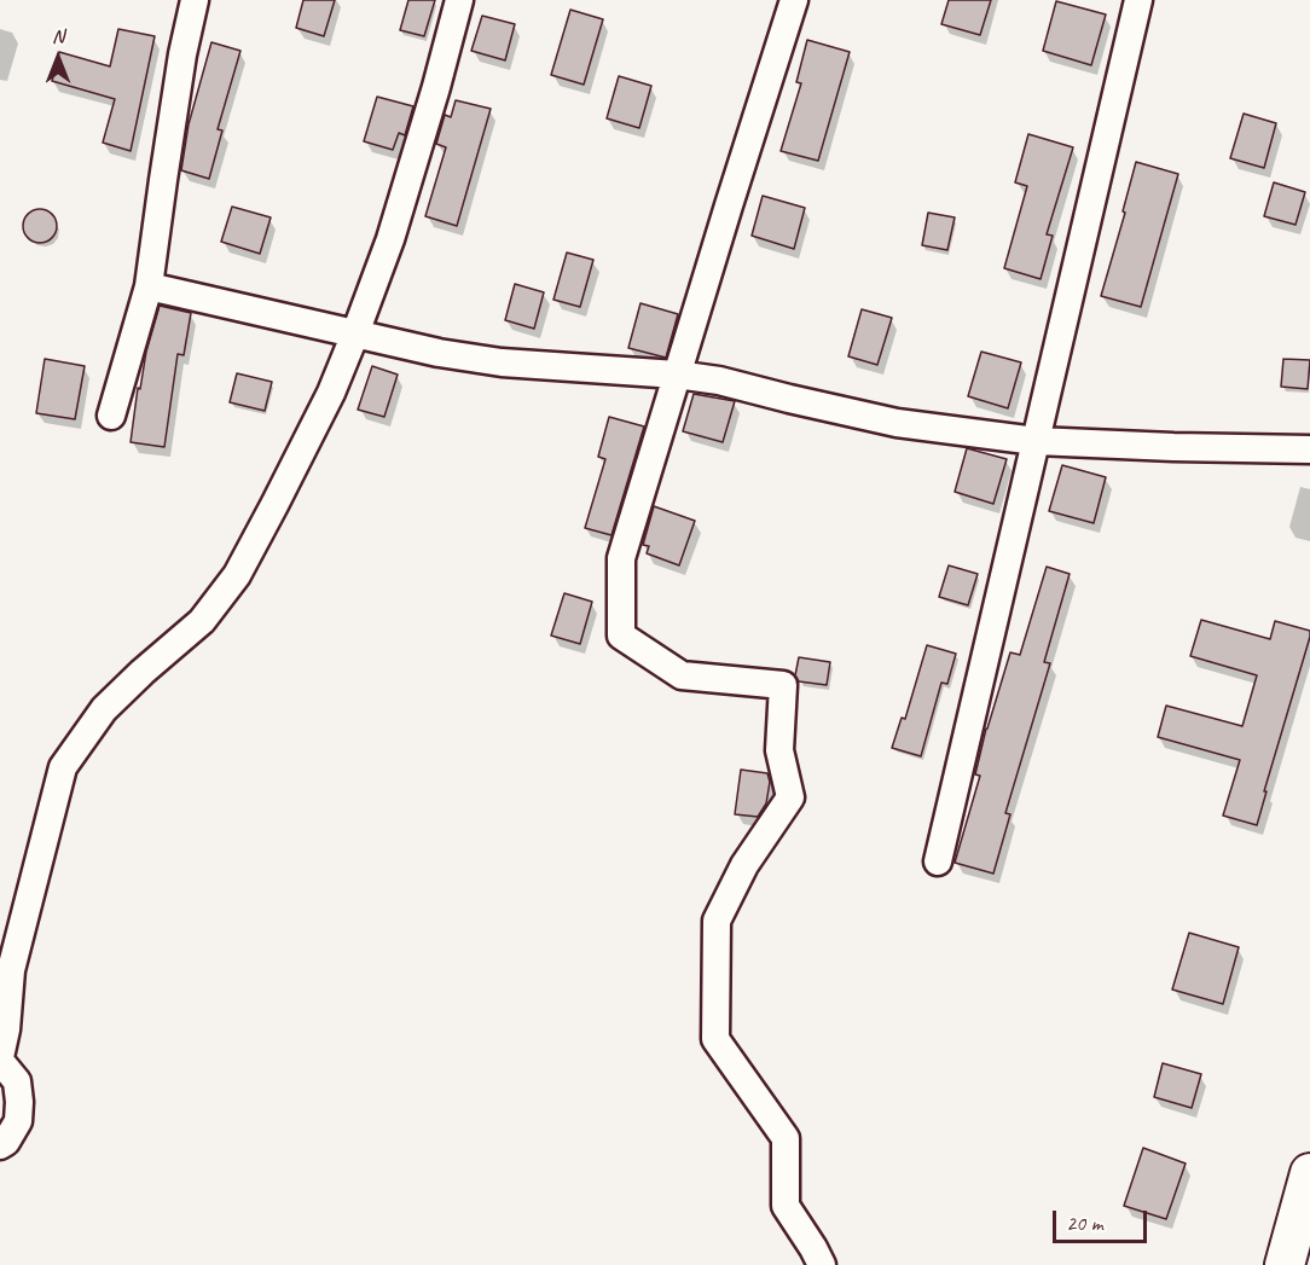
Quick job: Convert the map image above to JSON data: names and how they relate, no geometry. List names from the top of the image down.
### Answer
{
  "scale_bar": "20 m",
  "north": "top"
}
